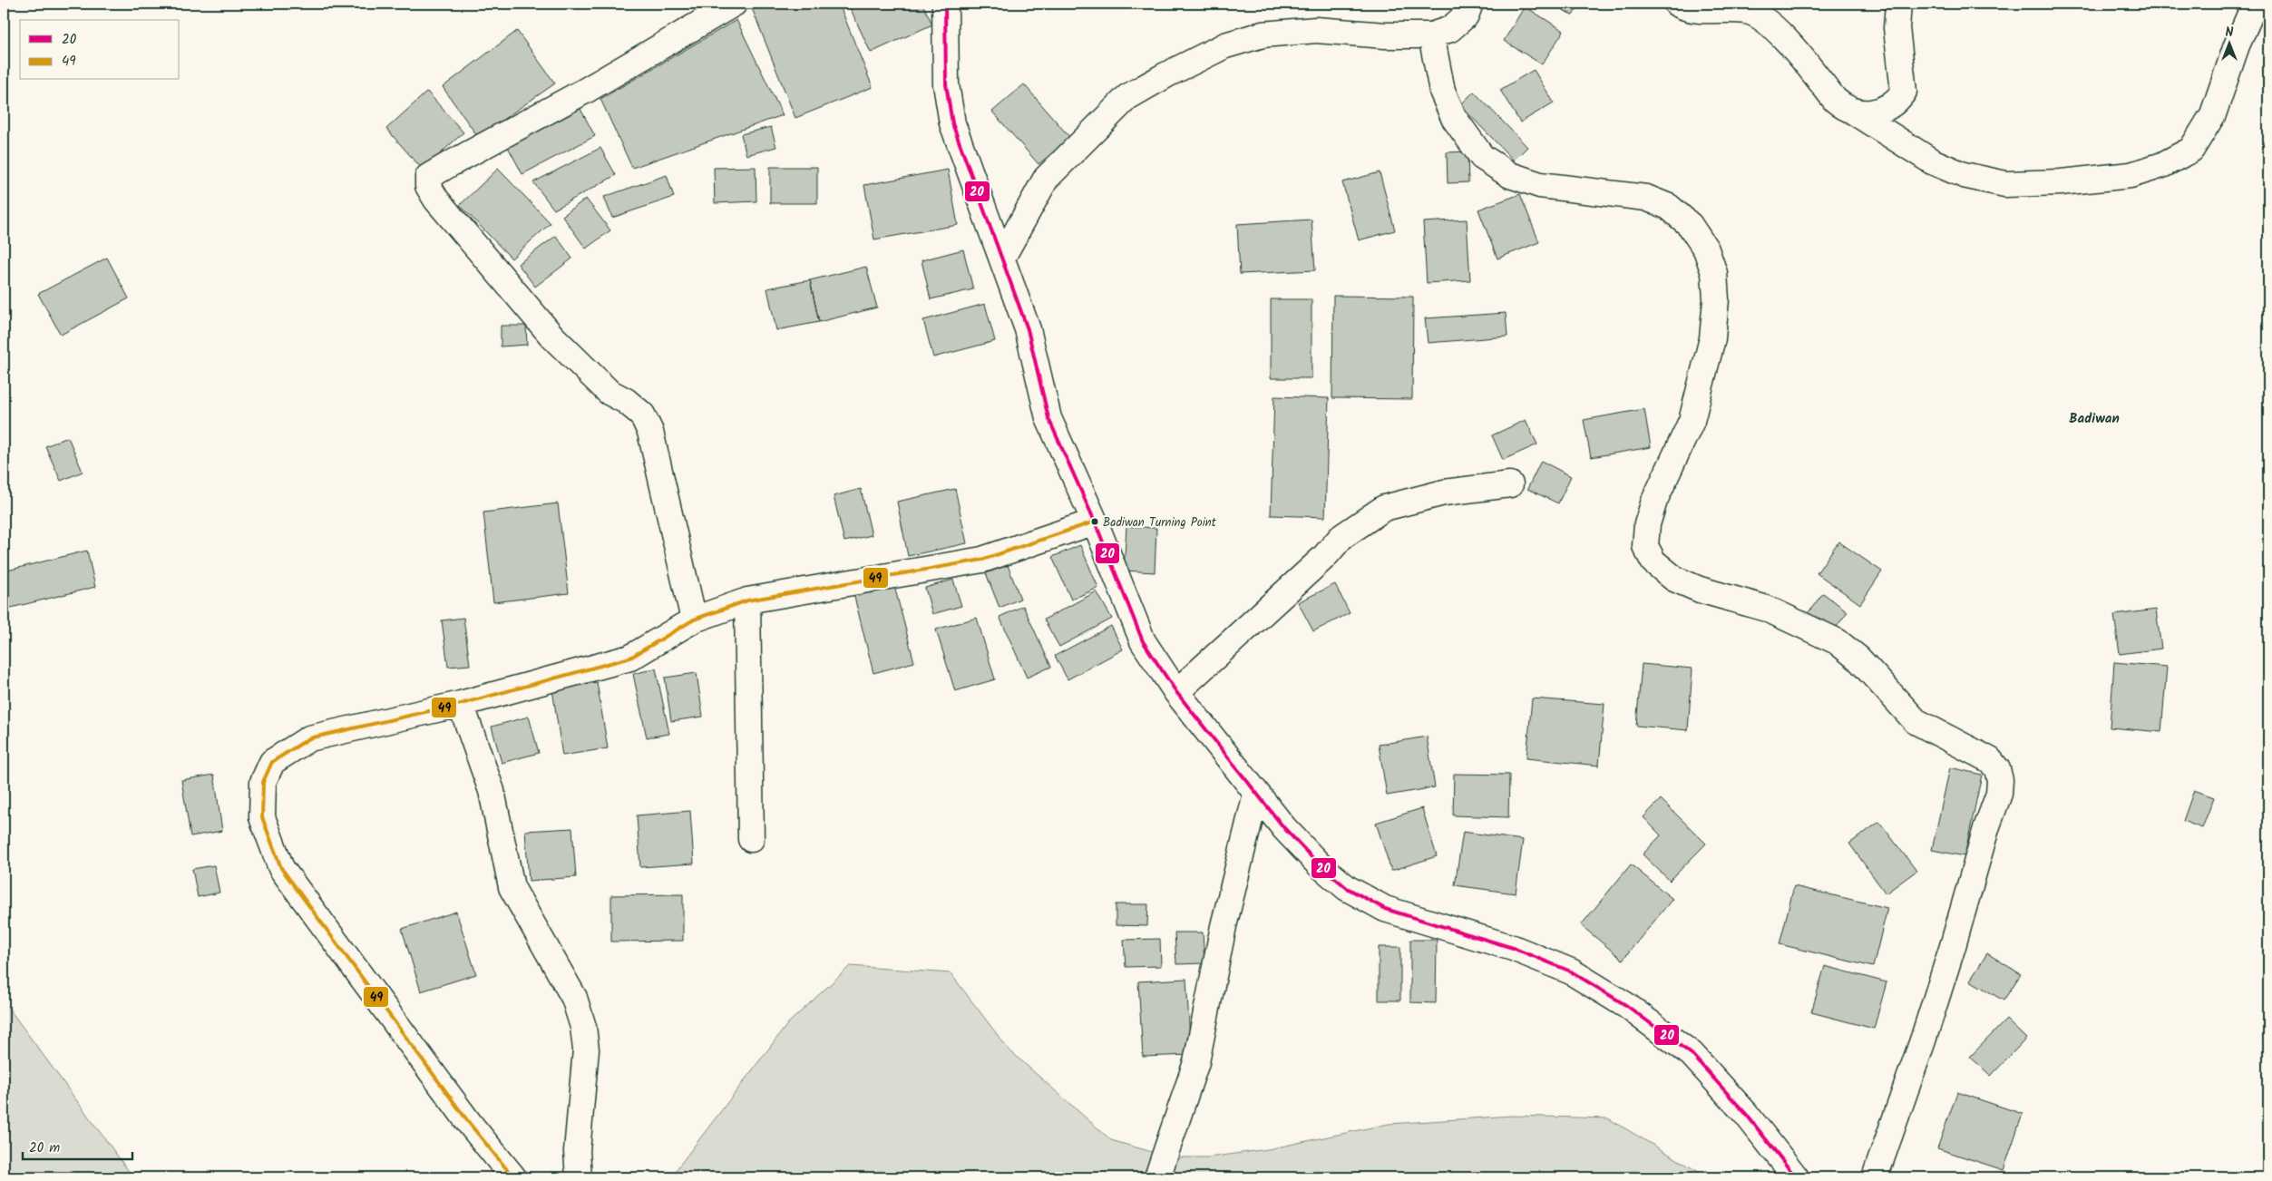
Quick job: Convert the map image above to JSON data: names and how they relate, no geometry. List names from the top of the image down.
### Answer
{
  "districts": ["Badiwan"],
  "places": ["Badiwan Turning Point"],
  "lines": ["transit line 20", "transit line 49"],
  "legend": ["20", "49"],
  "scale_bar": "20 m",
  "north": "top"
}
